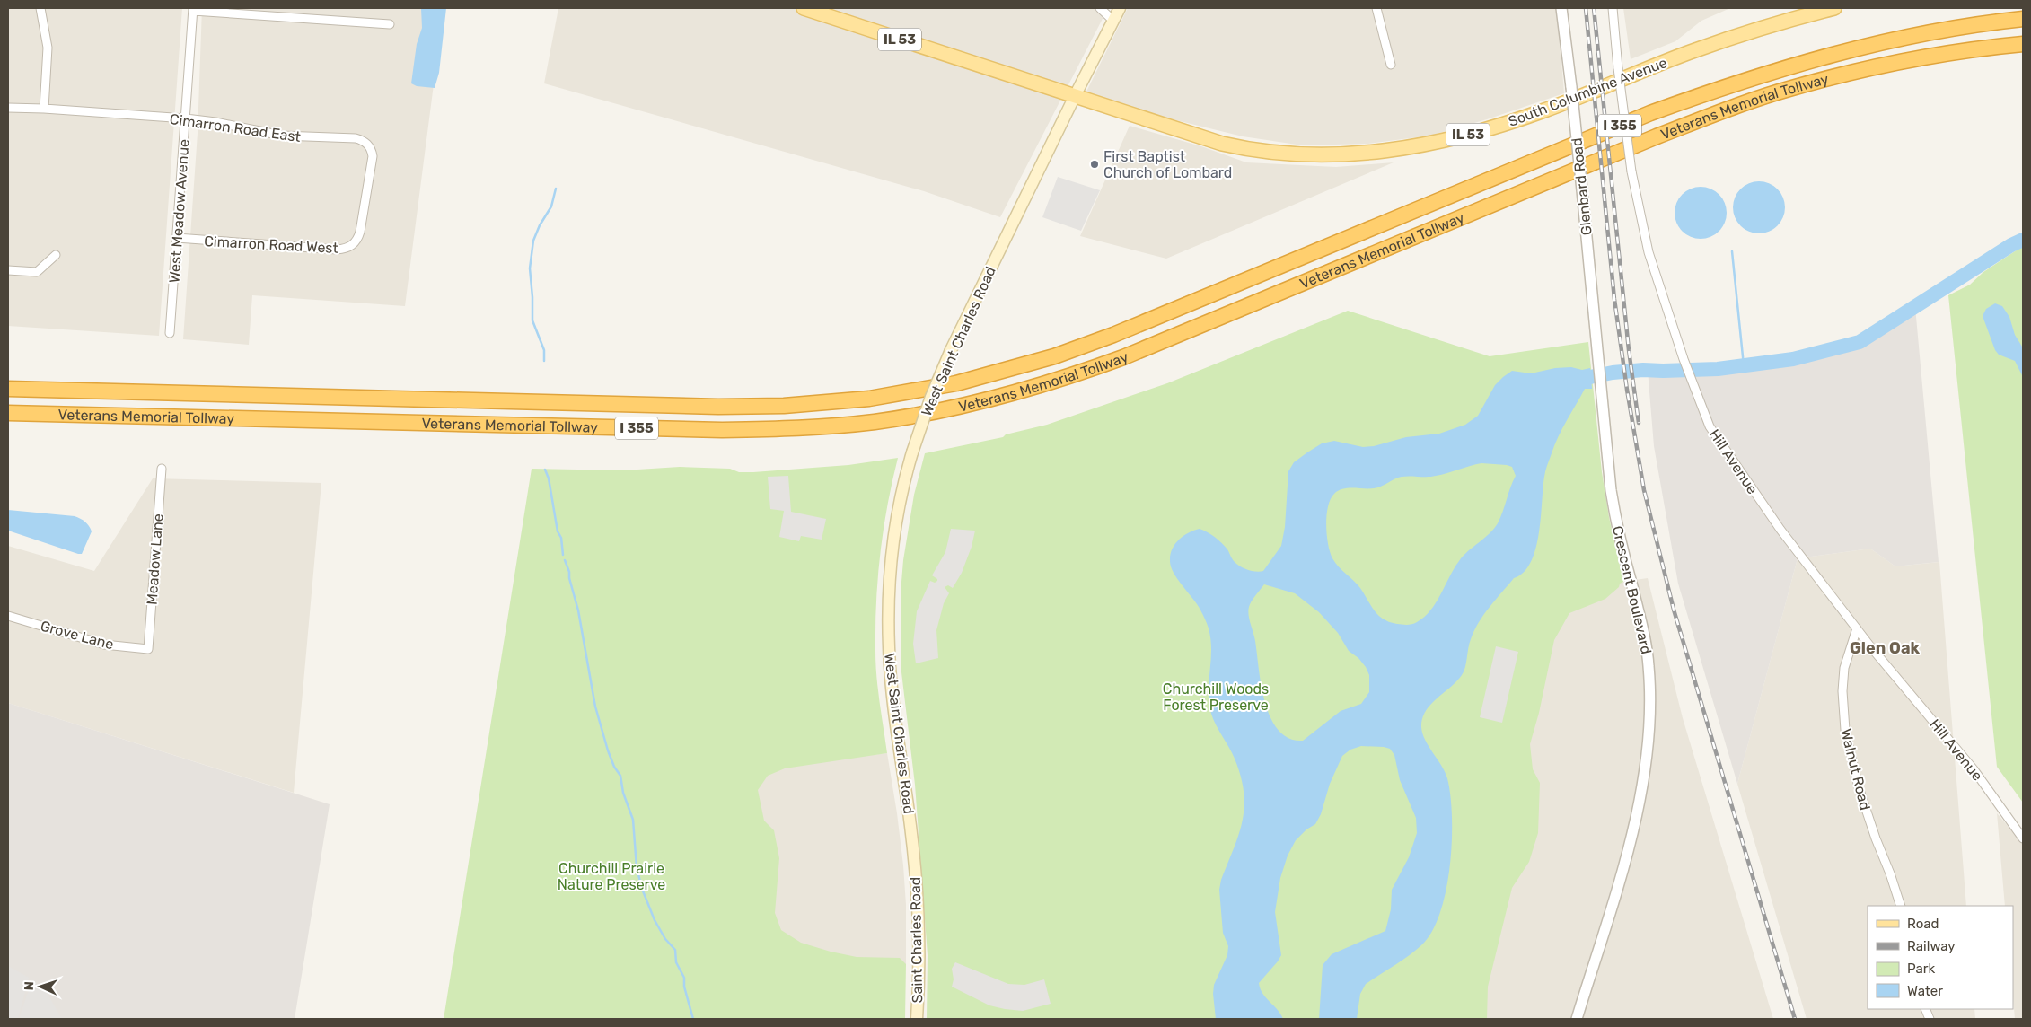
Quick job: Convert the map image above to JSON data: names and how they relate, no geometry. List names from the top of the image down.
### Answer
{
  "streets": {
    "highway": ["Veterans Memorial Tollway", "I 355"],
    "main road": [
      "IL 53",
      "South Columbine Avenue",
      "West Saint Charles Road",
      "Saint Charles Road"
    ],
    "street": [
      "Cimarron Road East",
      "Glenbard Road",
      "West Meadow Avenue",
      "Cimarron Road West",
      "Hill Avenue",
      "Meadow Lane",
      "Crescent Boulevard",
      "Grove Lane",
      "Walnut Road"
    ]
  },
  "crossings": [
    ["IL 53", "South Columbine Avenue"],
    ["IL 53", "West Saint Charles Road"],
    ["South Columbine Avenue", "West Saint Charles Road"],
    ["Cimarron Road East", "West Meadow Avenue"],
    ["Cimarron Road East", "Cimarron Road West"],
    ["Glenbard Road", "Crescent Boulevard"],
    ["West Meadow Avenue", "Cimarron Road West"],
    ["West Saint Charles Road", "Saint Charles Road"],
    ["Hill Avenue", "Walnut Road"],
    ["Meadow Lane", "Grove Lane"]
  ],
  "districts": ["Glen Oak"],
  "parks": ["Churchill Woods Forest Preserve", "Churchill Prairie Nature Preserve"],
  "places": ["First Baptist Church of Lombard"],
  "legend": [
    "Road",
    "Railway",
    "Park",
    "Water"
  ],
  "north": "left"
}
